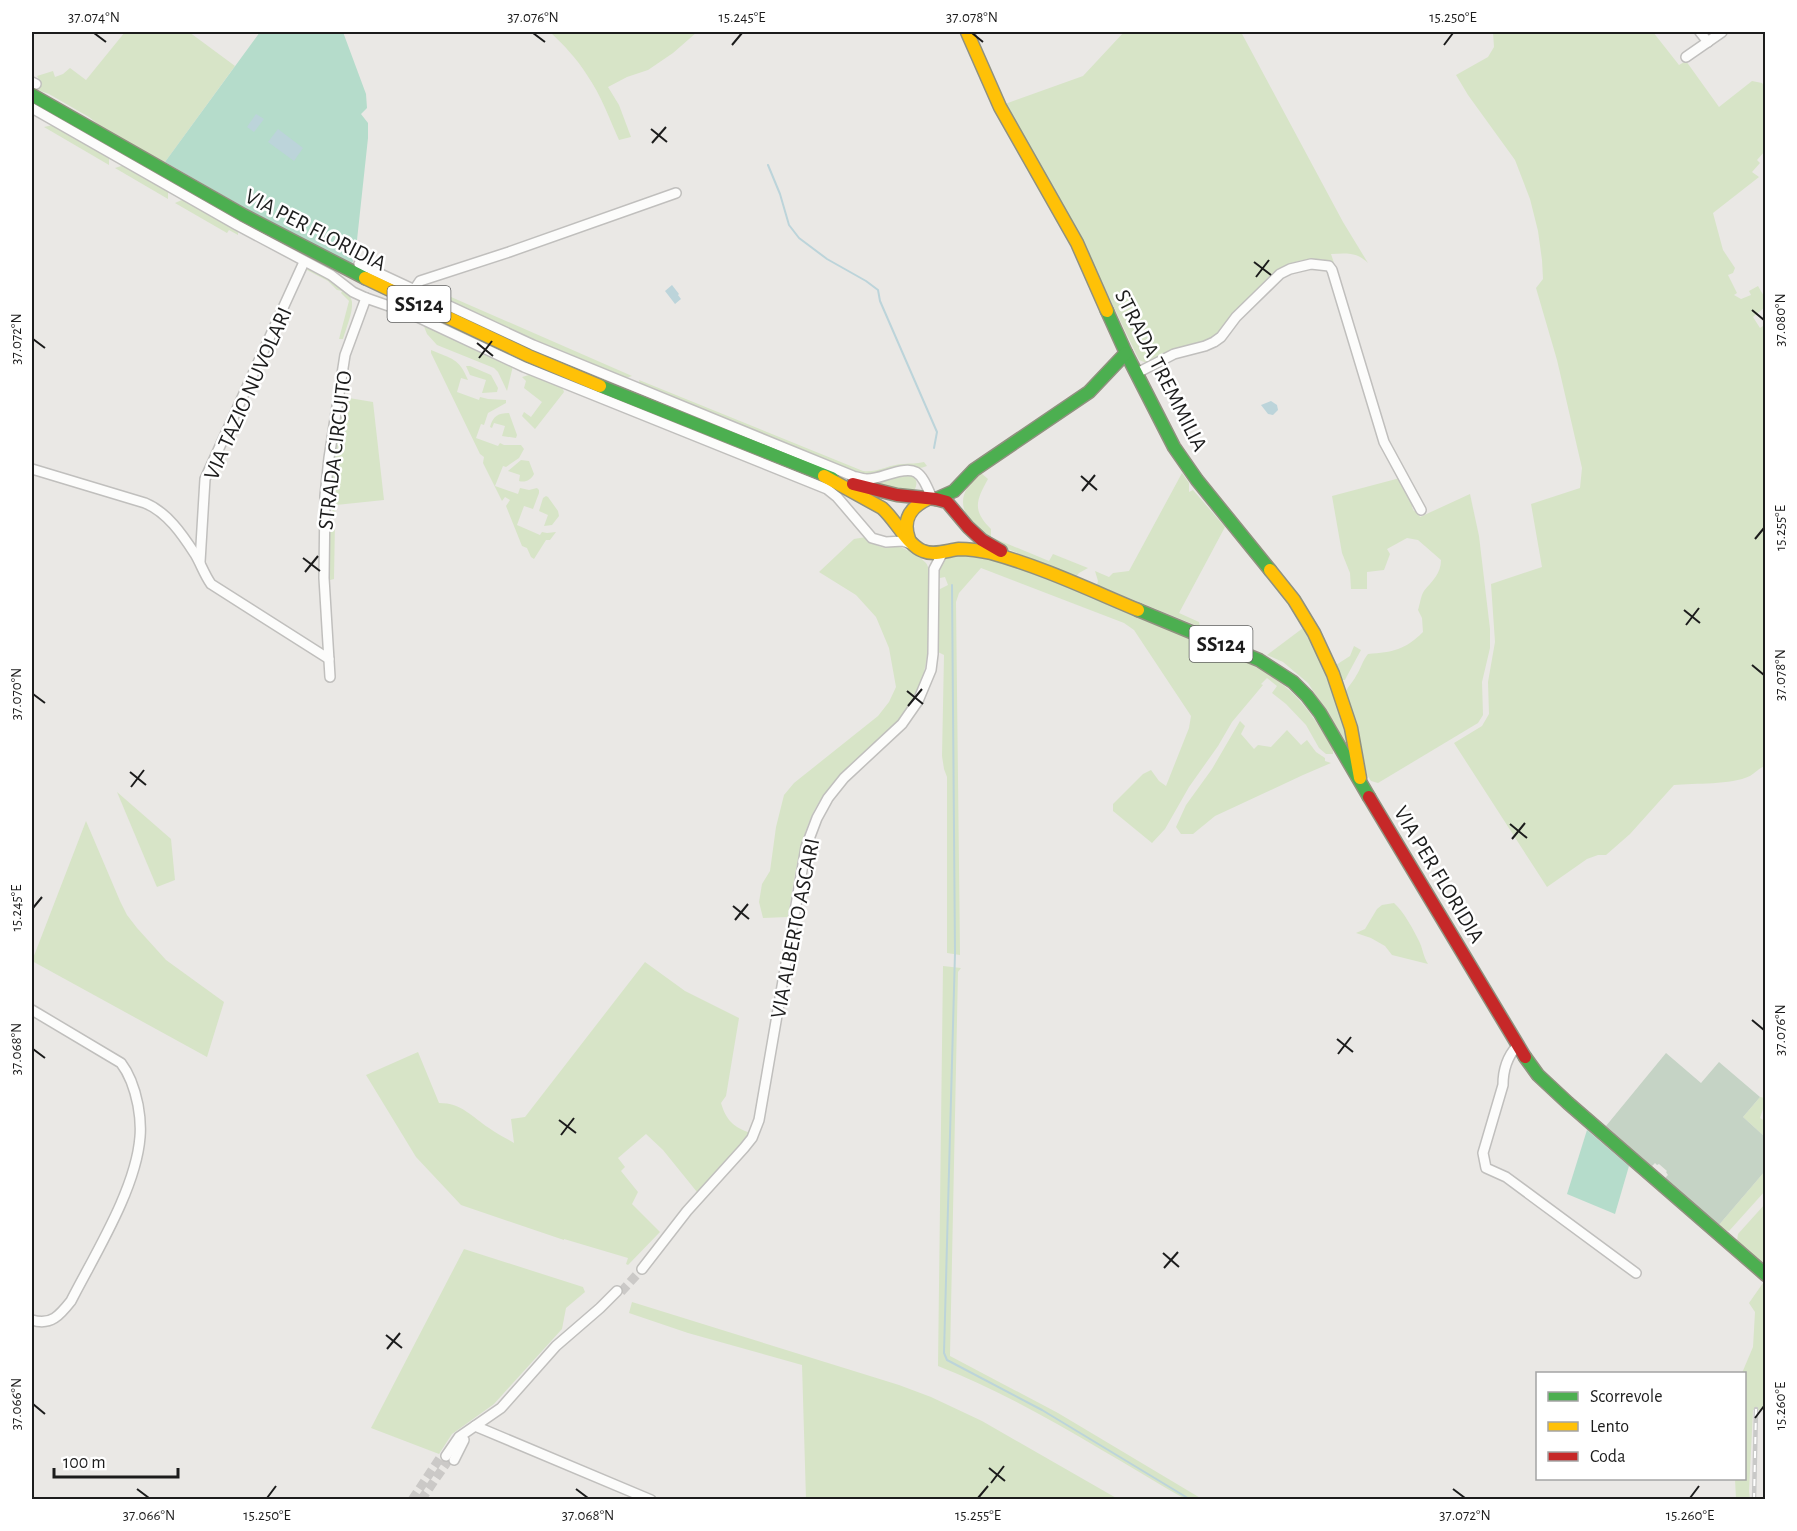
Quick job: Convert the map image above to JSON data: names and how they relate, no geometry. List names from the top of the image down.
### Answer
{
  "streets": {
    "main road": ["VIA PER FLORIDIA", "SS124", "STRADA TREMMILIA"],
    "street": ["VIA TAZIO NUVOLARI", "STRADA CIRCUITO", "VIA ALBERTO ASCARI"]
  },
  "crossings": [
    ["VIA PER FLORIDIA", "STRADA TREMMILIA"]
  ],
  "legend": ["Scorrevole", "Lento", "Coda"],
  "scale_bar": "100 m",
  "coordinates": [
    "37.074°N",
    "37.076°N",
    "15.245°E",
    "37.078°N",
    "15.250°E",
    "37.080°N",
    "37.072°N",
    "15.255°E",
    "37.070°N",
    "37.068°N",
    "37.066°N",
    "15.260°E"
  ]
}
